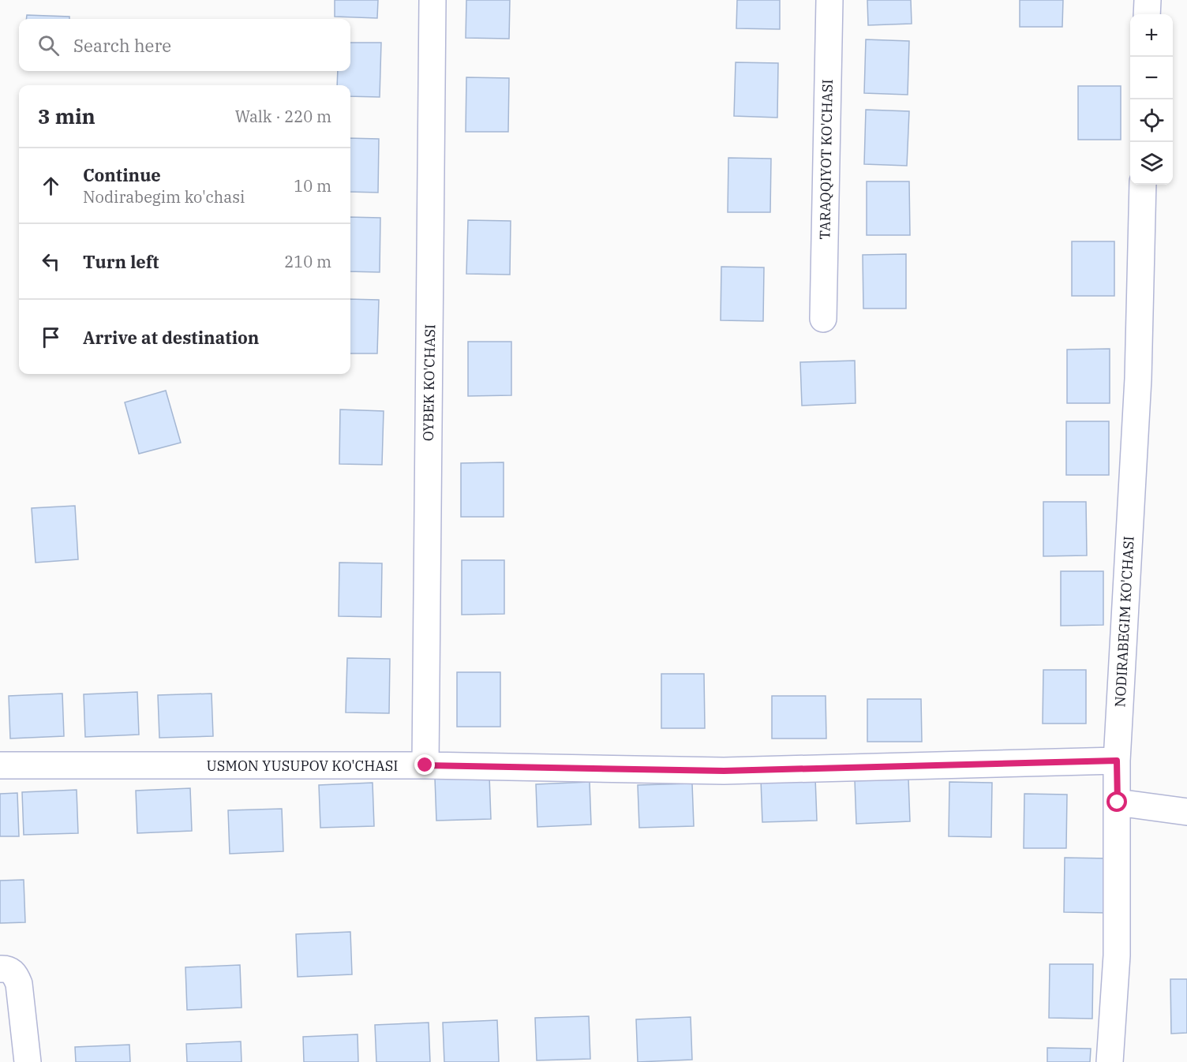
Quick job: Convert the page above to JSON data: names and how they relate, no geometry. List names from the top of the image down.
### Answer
{
  "streets": {
    "street": [
      "TARAQQIYOT KO'CHASI",
      "OYBEK KO'CHASI",
      "NODIRABEGIM KO'CHASI",
      "USMON YUSUPOV KO'CHASI"
    ]
  },
  "crossings": [
    ["OYBEK KO'CHASI", "USMON YUSUPOV KO'CHASI"],
    ["NODIRABEGIM KO'CHASI", "USMON YUSUPOV KO'CHASI"]
  ],
  "page": {
    "map_buttons": ["+", "−"],
    "search": "Search here",
    "heading": ["3 min", "Walk · 220 m"],
    "list": [
      ["Continue", "Nodirabegim ko'chasi", "10 m"],
      ["Turn left", "210 m"],
      "Arrive at destination"
    ]
  }
}
